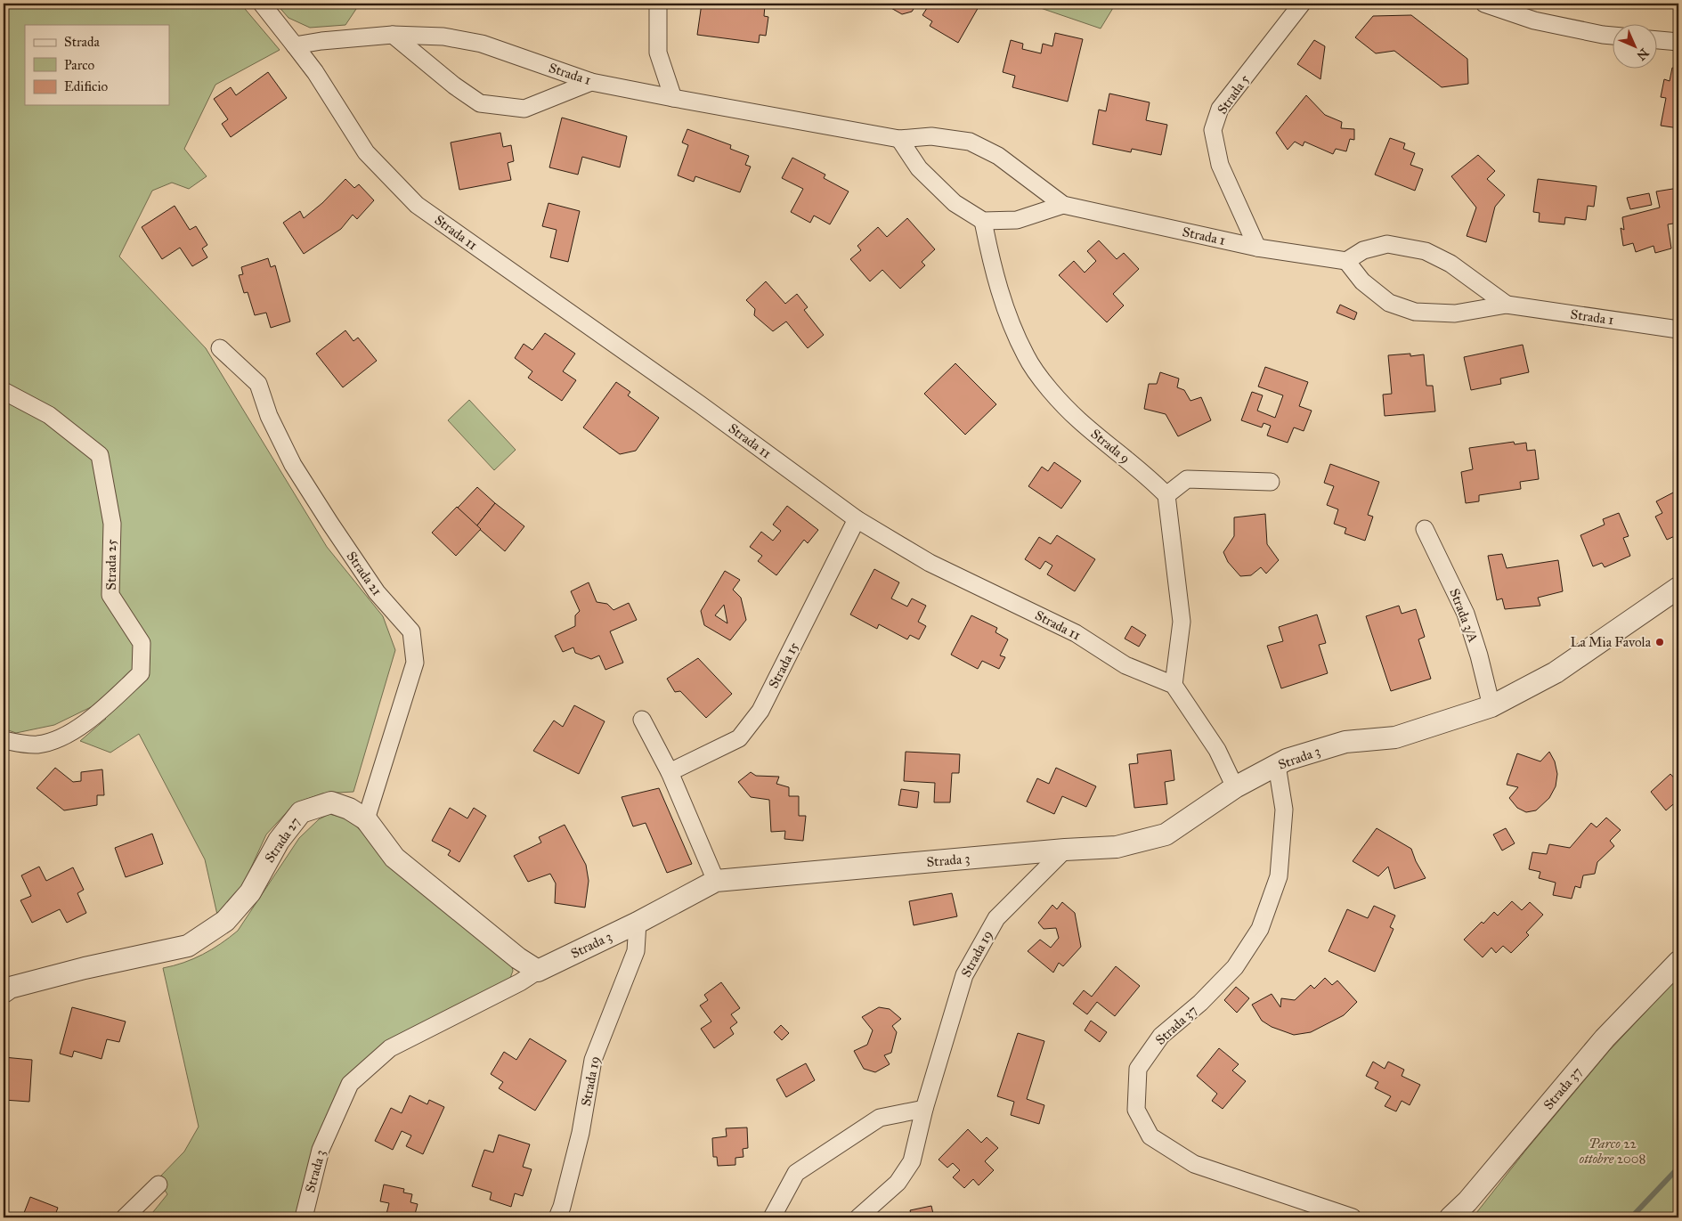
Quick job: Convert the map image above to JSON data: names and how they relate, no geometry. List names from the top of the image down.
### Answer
{
  "streets": {
    "street": [
      "Strada 1",
      "Strada 5",
      "Strada 11",
      "Strada 9",
      "Strada 25",
      "Strada 21",
      "Strada 3/A",
      "Strada 15",
      "Strada 3",
      "Strada 27",
      "Strada 19",
      "Strada 37"
    ]
  },
  "crossings": [
    ["Strada 1", "Strada 5"],
    ["Strada 1", "Strada 11"],
    ["Strada 11", "Strada 15"],
    ["Strada 21", "Strada 27"],
    ["Strada 3/A", "Strada 3"],
    ["Strada 3", "Strada 27"],
    ["Strada 3", "Strada 19"],
    ["Strada 3", "Strada 37"]
  ],
  "parks": ["Parco 22 ottobre 2008"],
  "places": ["La Mia Favola"],
  "legend": ["Strada", "Parco", "Edificio"],
  "north": "bottom right"
}
